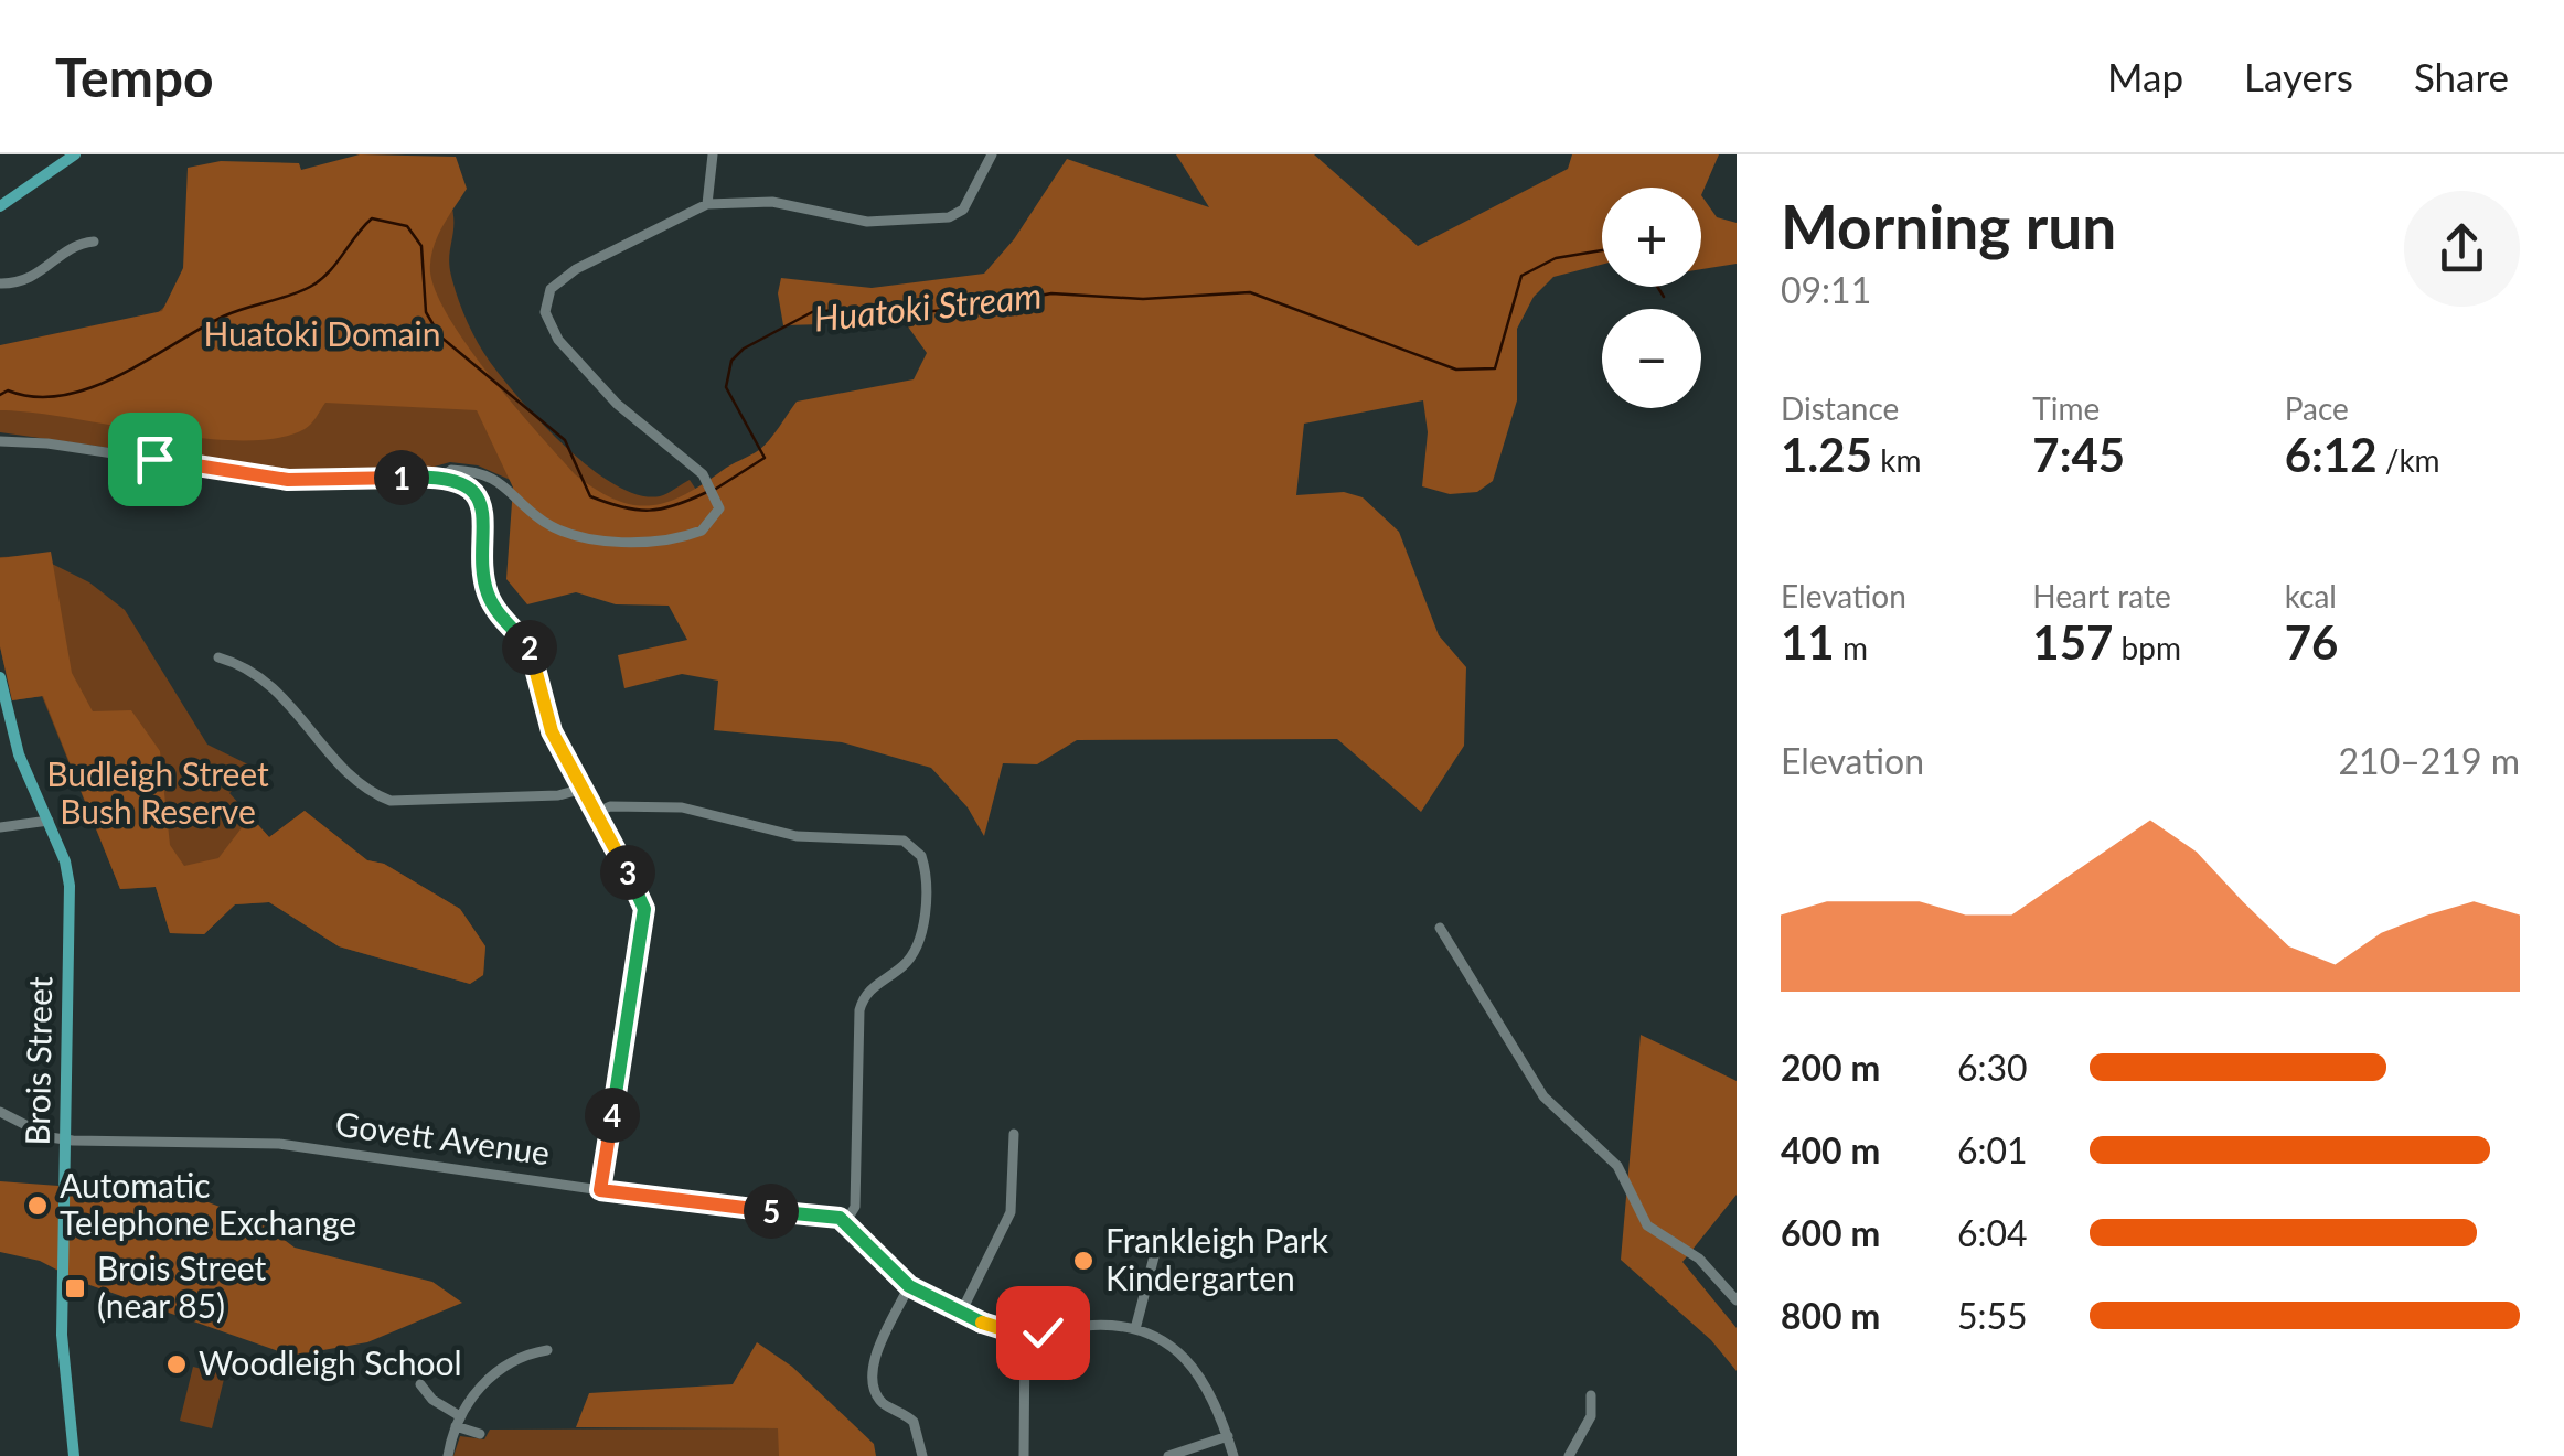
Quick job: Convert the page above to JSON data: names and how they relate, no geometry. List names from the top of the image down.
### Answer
{
  "streets": {
    "main road": ["Brois Street"],
    "street": ["Govett Avenue"]
  },
  "crossings": [
    ["Brois Street", "Govett Avenue"]
  ],
  "water": ["Huatoki Stream"],
  "parks": ["Huatoki Domain", "Budleigh Street Bush Reserve"],
  "places": {
    "other": ["Automatic Telephone Exchange", "Frankleigh Park Kindergarten", "Woodleigh School"],
    "transit": ["Brois Street (near 85)"]
  },
  "page": {
    "header": "Tempo",
    "nav": ["Map", "Layers", "Share"],
    "heading": ["Morning run", "09:11"],
    "map_buttons": ["+", "−"],
    "stats": [
      ["Distance", "1.25 km"],
      ["Time", "7:45"],
      ["Pace", "6:12 /km"],
      ["Elevation", "11 m"],
      ["Heart rate", "157 bpm"],
      ["kcal", "76"]
    ],
    "pins": [
      "1",
      "2",
      "3",
      "4",
      "5"
    ],
    "chart": ["Elevation", "210–219 m"],
    "list": [
      {
        "name": "200 m",
        "note": "6:30"
      },
      {
        "name": "400 m",
        "note": "6:01"
      },
      {
        "name": "600 m",
        "note": "6:04"
      },
      {
        "name": "800 m",
        "note": "5:55"
      }
    ]
  }
}
